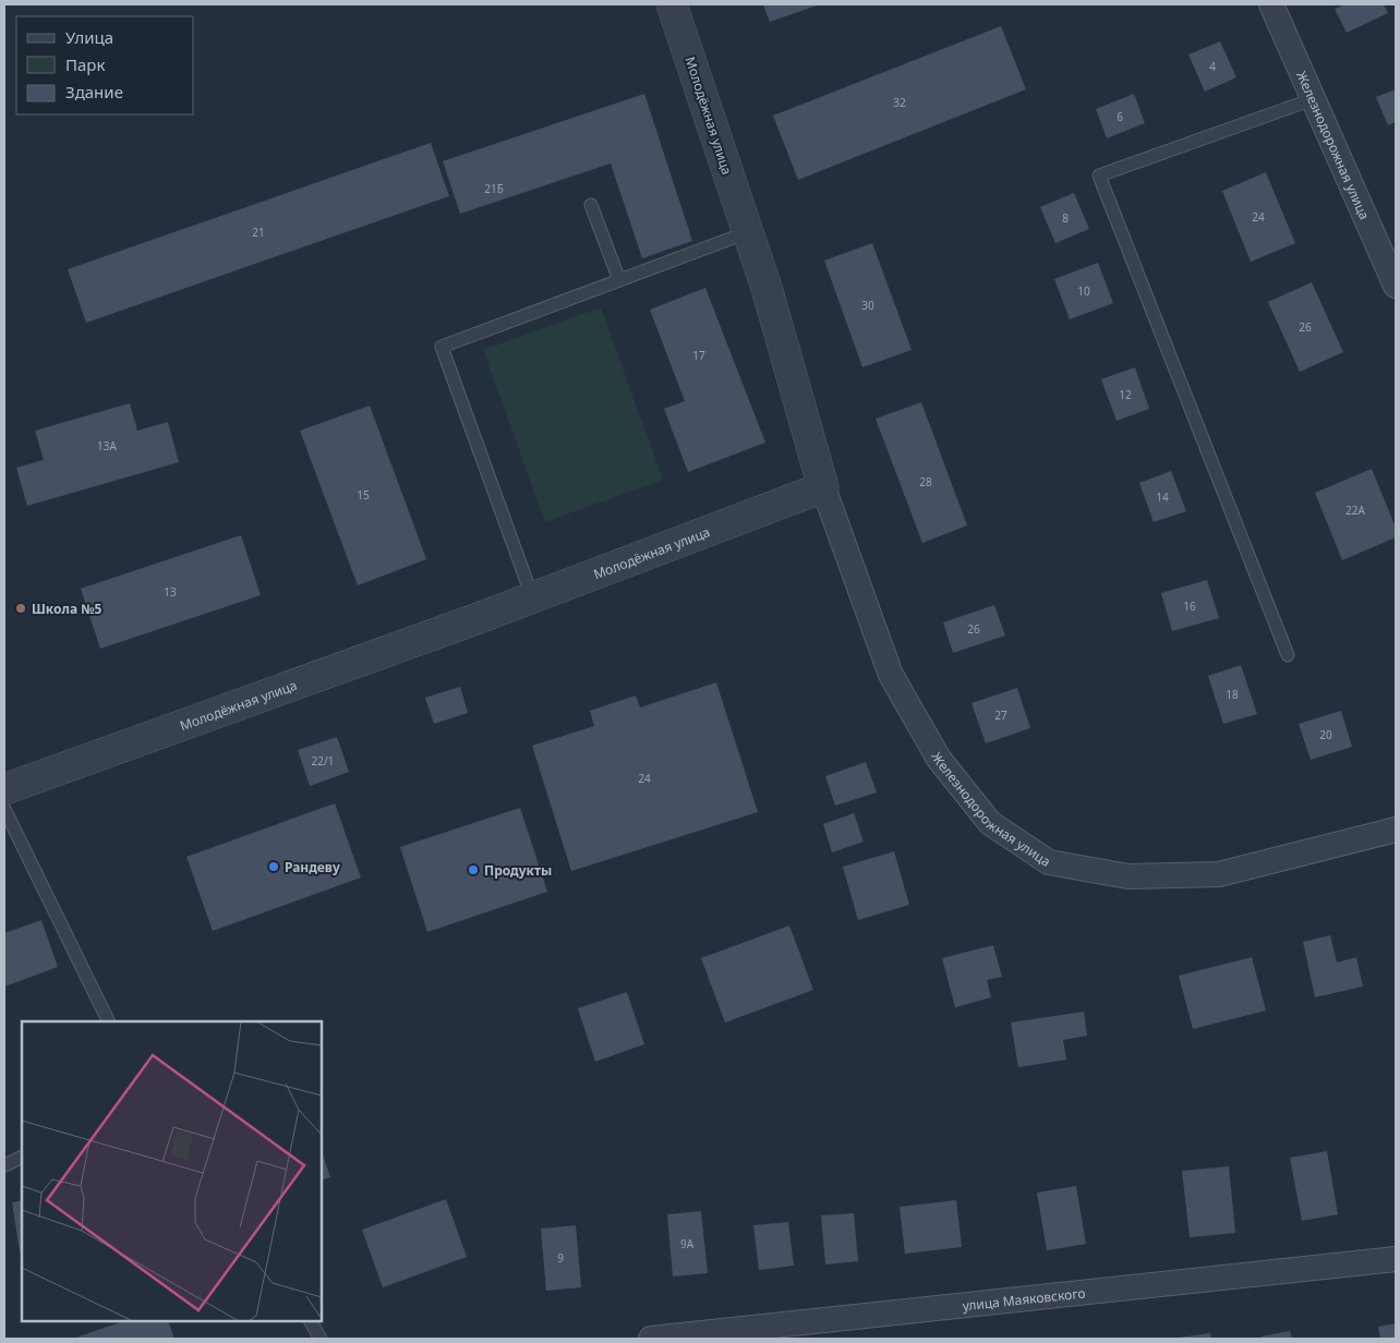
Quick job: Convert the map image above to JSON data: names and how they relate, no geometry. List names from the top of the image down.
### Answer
{
  "streets": {
    "street": ["Молодёжная улица", "Железнодорожная улица", "улица Маяковского"]
  },
  "crossings": [
    ["Молодёжная улица", "Железнодорожная улица"]
  ],
  "places": ["Школа №5", "Рандеву", "Продукты"],
  "house_numbers": [
    "4",
    "32",
    "6",
    "21Б",
    "24",
    "8",
    "21",
    "10",
    "30",
    "26",
    "17",
    "12",
    "13А",
    "28",
    "15",
    "14",
    "22А",
    "13",
    "16",
    "26",
    "18",
    "27",
    "20",
    "22/1",
    "24",
    "9А",
    "9"
  ],
  "legend": ["Улица", "Парк", "Здание"]
}
